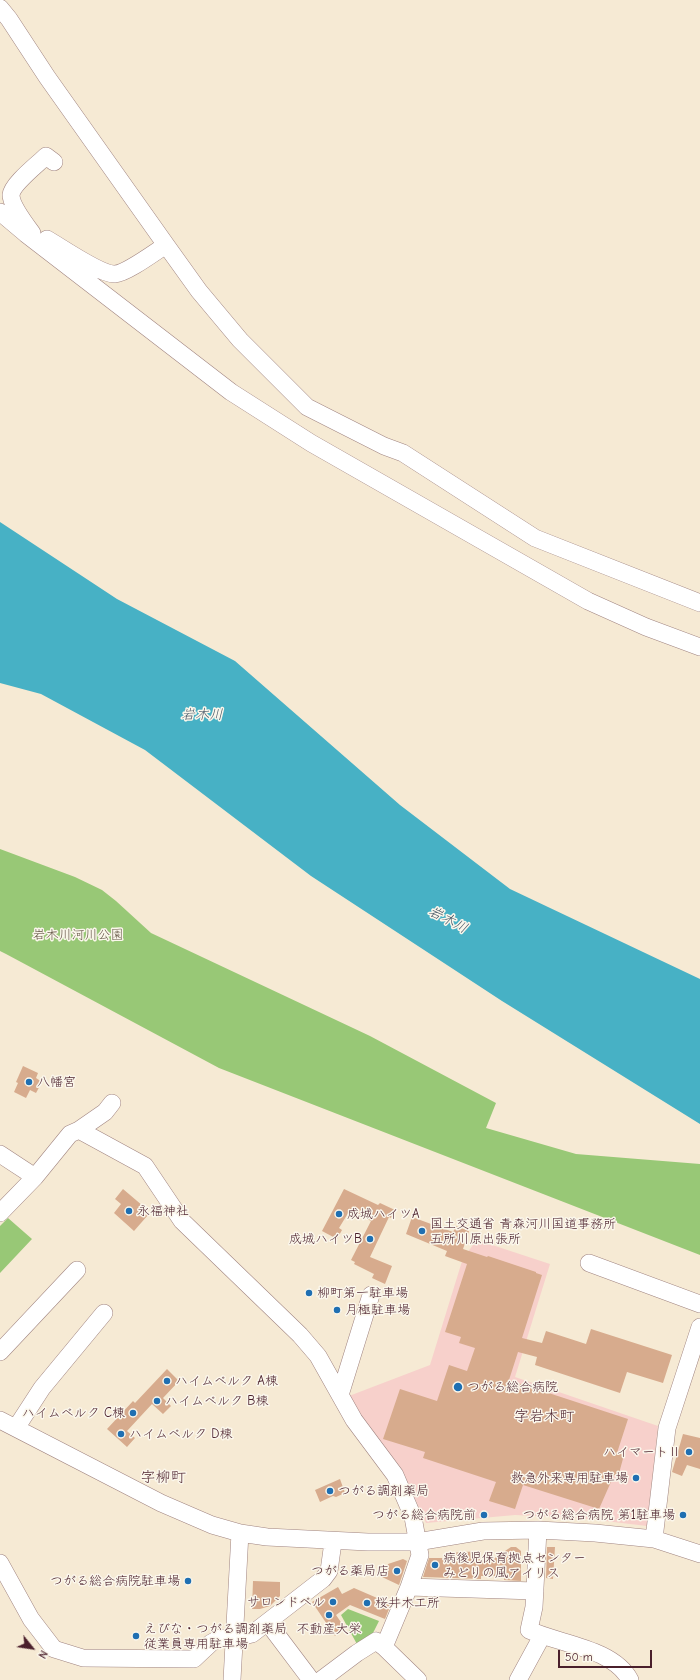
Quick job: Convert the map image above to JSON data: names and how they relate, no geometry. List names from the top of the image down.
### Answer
{
  "districts": ["字岩木町", "字柳町"],
  "water": ["岩木川"],
  "parks": ["岩木川河川公園"],
  "places": [
    "八幡宮",
    "永福神社",
    "成城ハイツA",
    "国土交通省 青森河川国道事務所 五所川原出張所",
    "成城ハイツB",
    "柳町第一駐車場",
    "月極駐車場",
    "ハイムベルク A棟",
    "つがる総合病院",
    "ハイムベルク B棟",
    "ハイムベルク C棟",
    "ハイムベルク D棟",
    "ハイマートⅡ",
    "救急外来専用駐車場",
    "つがる調剤薬局",
    "つがる総合病院前",
    "つがる総合病院 第1駐車場",
    "病後児保育拠点センター みどりの風アイリス",
    "つがる薬局店",
    "つがる総合病院駐車場",
    "サロンドベル",
    "桜井木工所",
    "不動産大栄",
    "えびな・つがる調剤薬局 従業員専用駐車場"
  ],
  "scale_bar": "50 m",
  "north": "bottom right"
}
